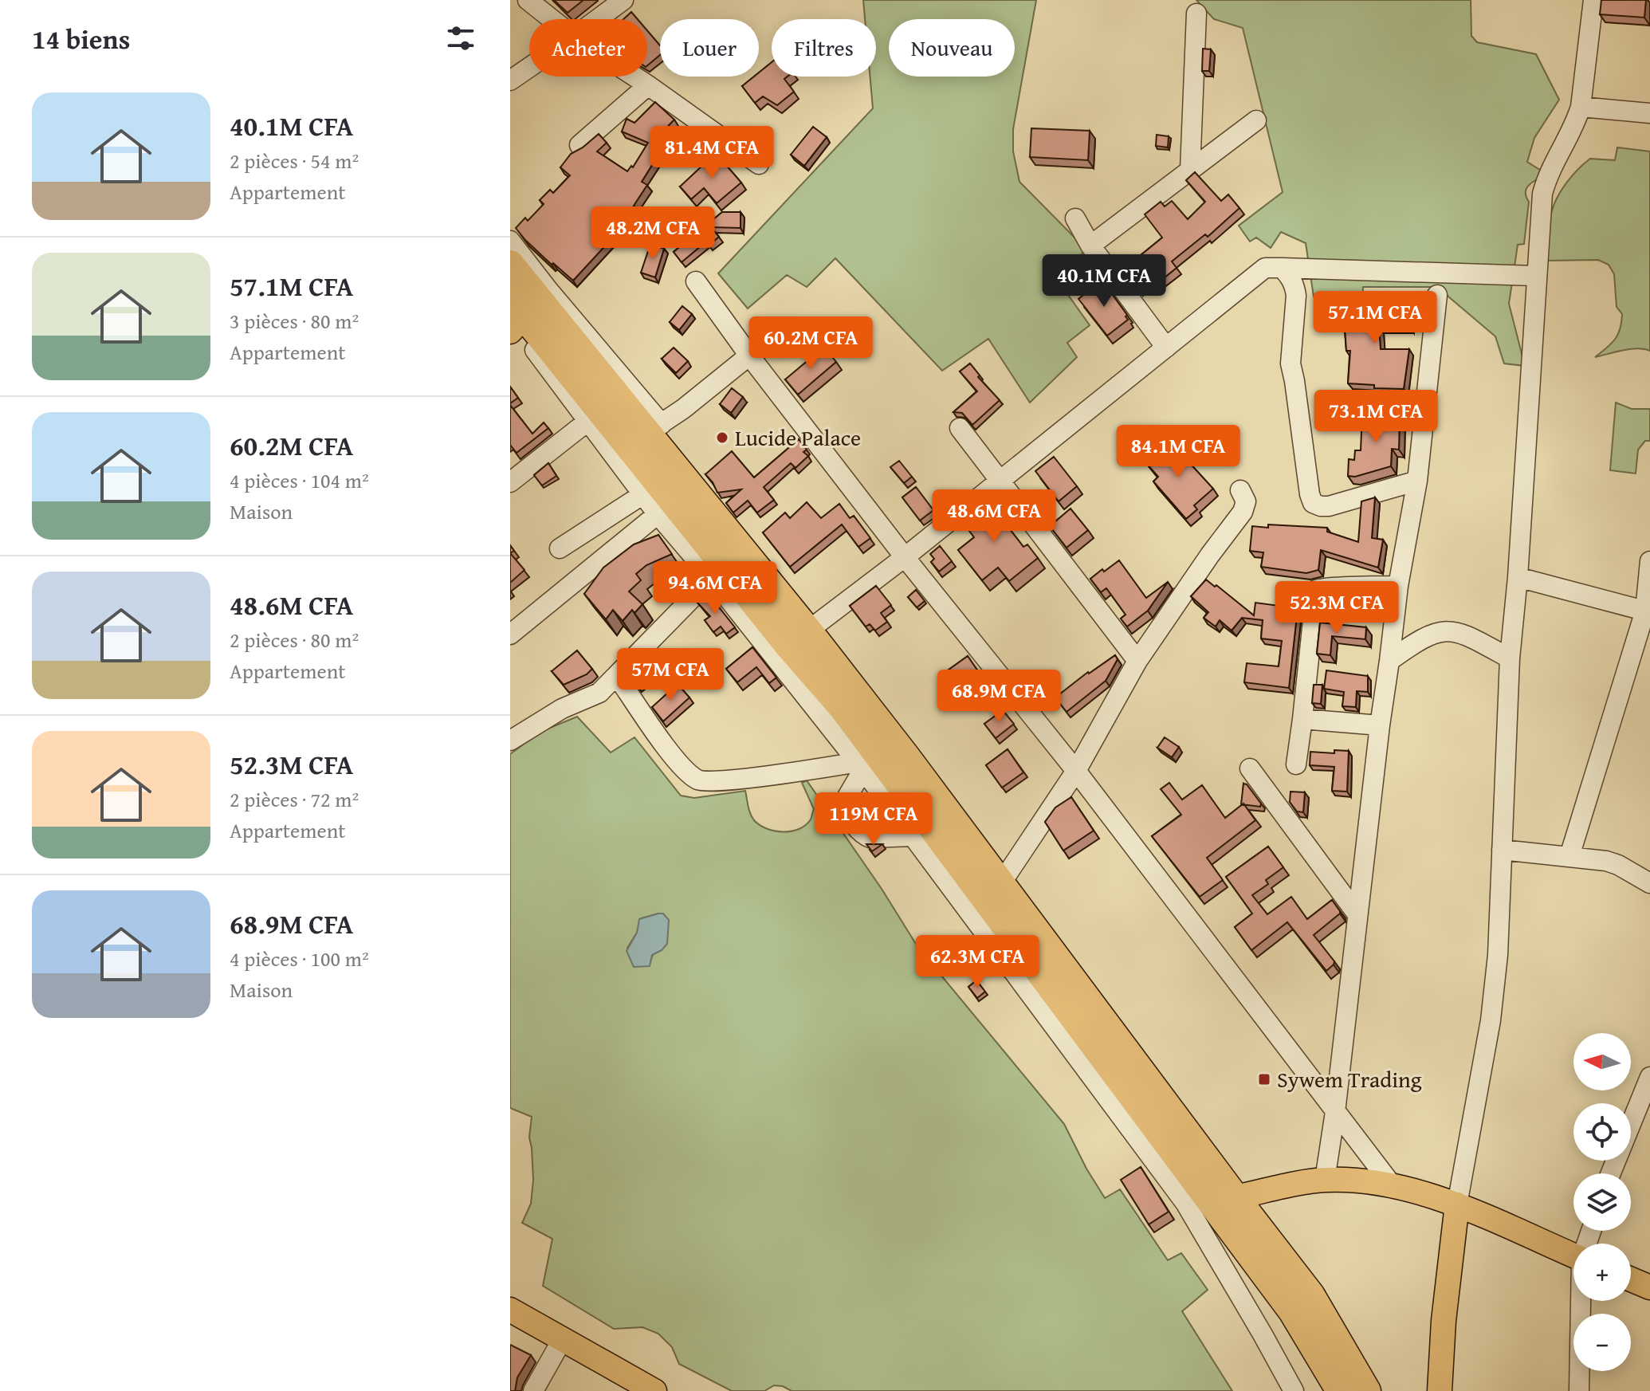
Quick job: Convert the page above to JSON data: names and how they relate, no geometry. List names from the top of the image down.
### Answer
{
  "places": {
    "other": ["Lucide Palace"],
    "transit": ["Sywem Trading"]
  },
  "north": "left",
  "page": {
    "heading": "14 biens",
    "chip": [
      "Acheter",
      "Louer",
      "Filtres",
      "Nouveau"
    ],
    "list": [
      {
        "name": "40.1M CFA",
        "note": "2 pièces · 54 m² · Appartement"
      },
      {
        "name": "57.1M CFA",
        "note": "3 pièces · 80 m² · Appartement"
      },
      {
        "name": "60.2M CFA",
        "note": "4 pièces · 104 m² · Maison"
      },
      {
        "name": "48.6M CFA",
        "note": "2 pièces · 80 m² · Appartement"
      },
      {
        "name": "52.3M CFA",
        "note": "2 pièces · 72 m² · Appartement"
      },
      {
        "name": "68.9M CFA",
        "note": "4 pièces · 100 m² · Maison"
      }
    ],
    "price": [
      "81.4M CFA",
      "48.2M CFA",
      "40.1M CFA",
      "57.1M CFA",
      "60.2M CFA",
      "73.1M CFA",
      "84.1M CFA",
      "48.6M CFA",
      "94.6M CFA",
      "52.3M CFA",
      "57M CFA",
      "68.9M CFA",
      "119M CFA",
      "62.3M CFA"
    ],
    "map_buttons": ["+", "−"]
  }
}
